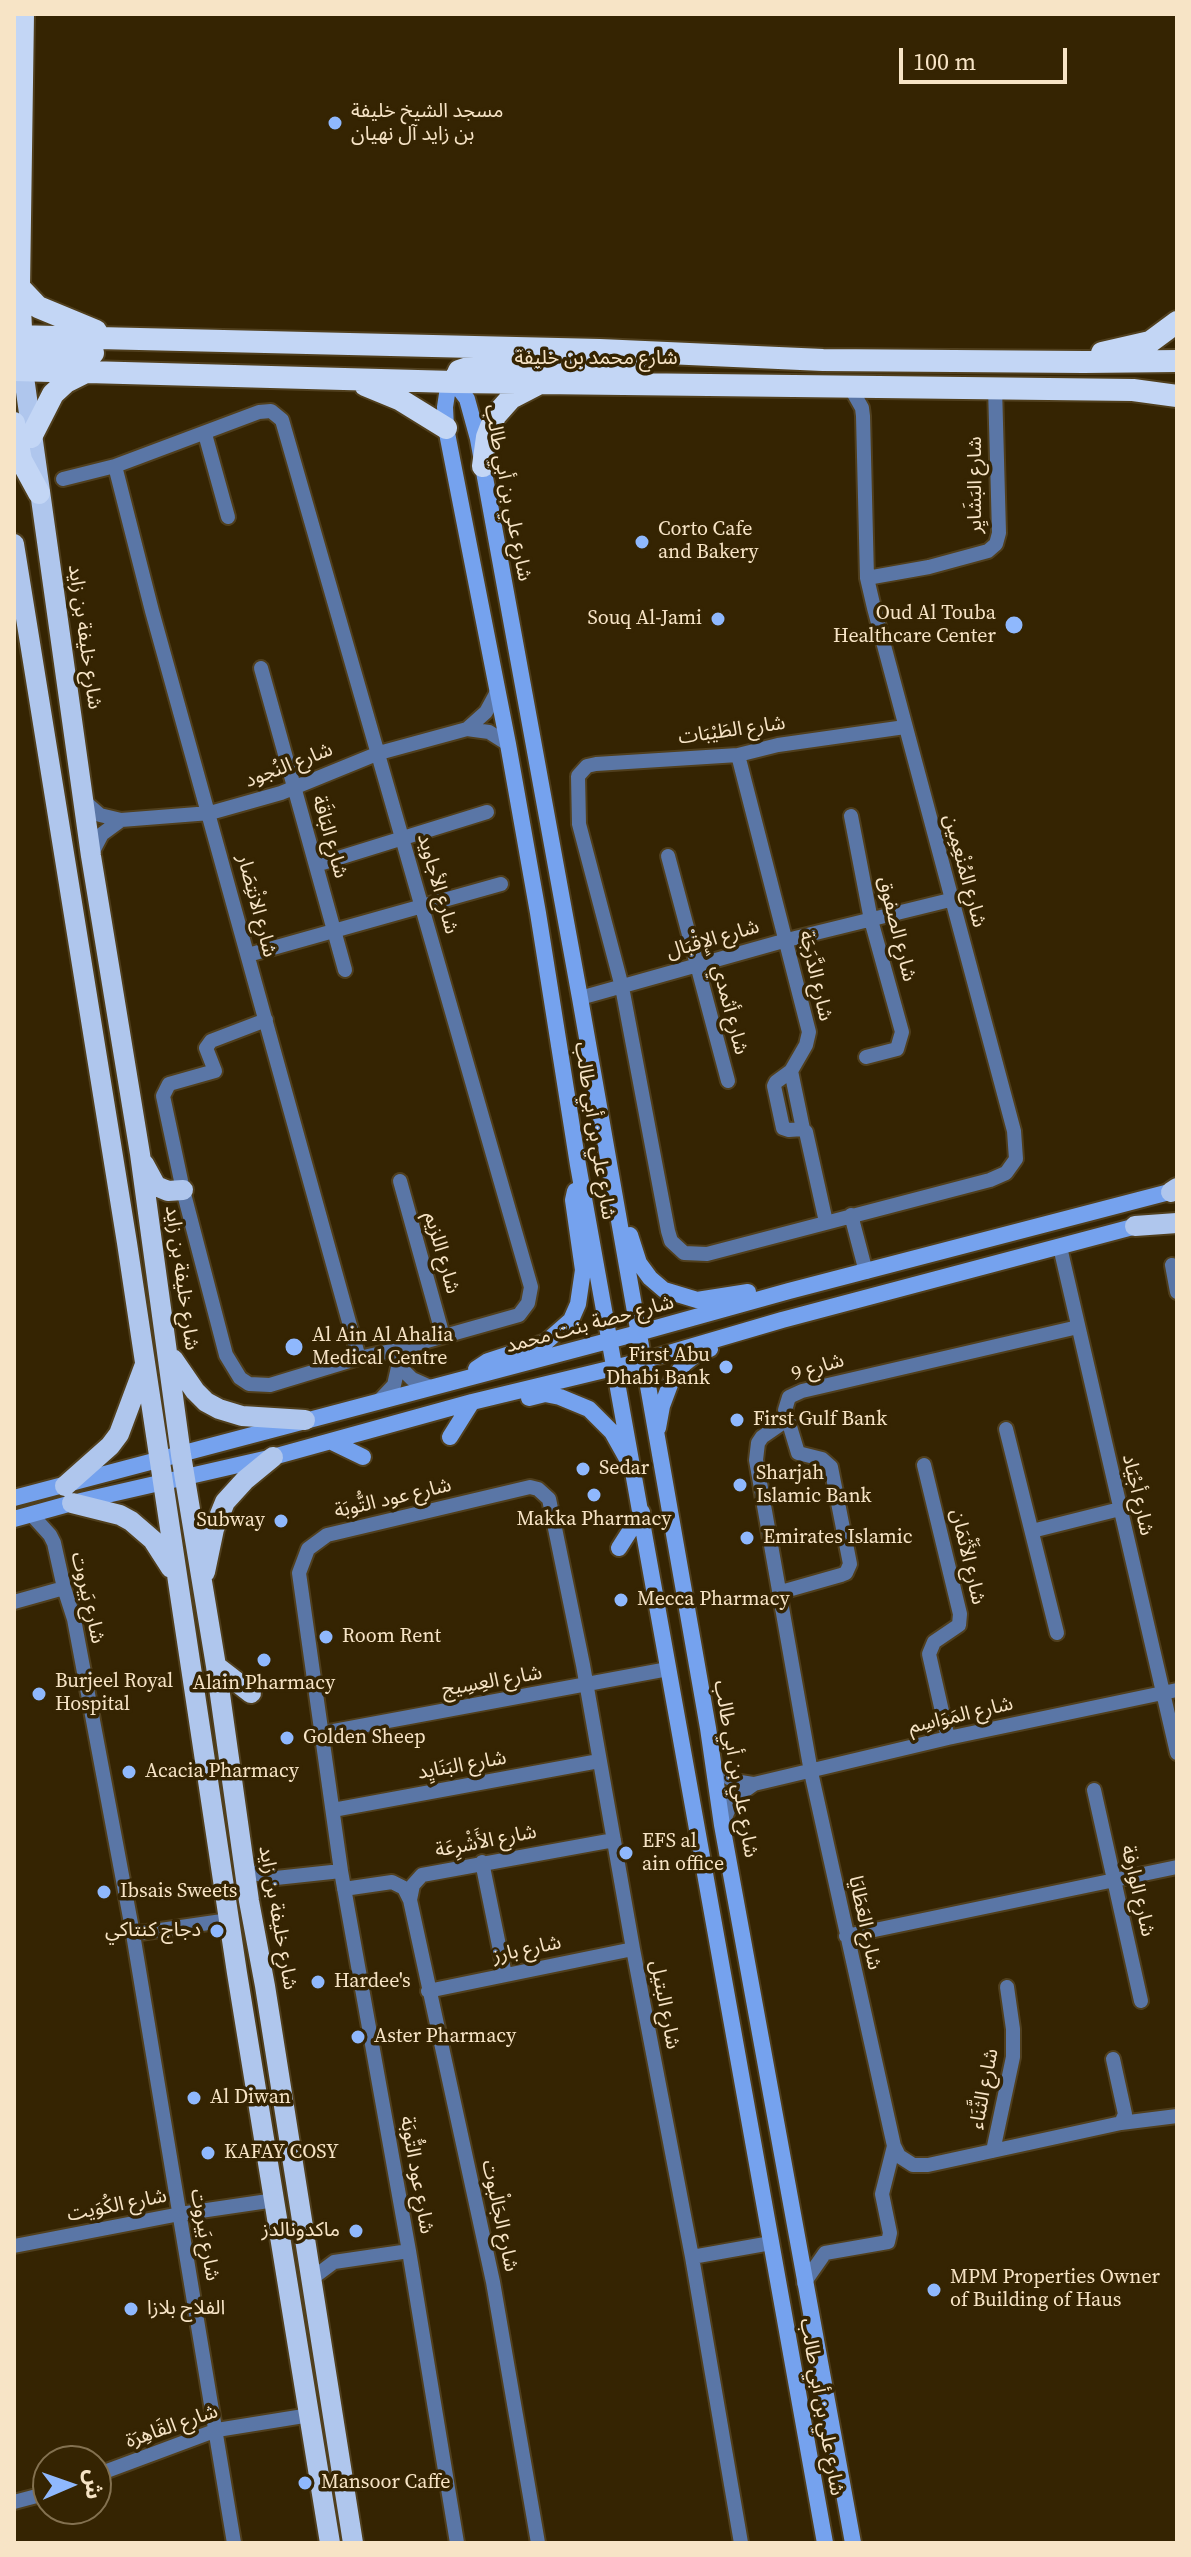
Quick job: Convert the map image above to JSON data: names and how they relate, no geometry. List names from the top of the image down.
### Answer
{
  "streets": {
    "highway": ["شارع محمد بن خليفة"],
    "main road": ["شارع علي بن أبي طالب", "شارع خليفة بن زايد", "شارع حصة بنت محمد"],
    "street": [
      "شارع البَشَايِر",
      "شارع الطَيْبَات",
      "شارع النُجود",
      "شارع البَاقَة",
      "شارع المُنْعِمِين",
      "شارع الأجاويد",
      "شارع الانْتِصَار",
      "شارع الصفوق",
      "شارع الإِقْبَال",
      "شارع الدَّرَجَة",
      "شارع أثمدي",
      "شارع اللزيم",
      "شارع 9",
      "شارع أجْيَاد",
      "شارع عود التُّوبَة",
      "شارع الأَثْمَان",
      "شارع بَيروت",
      "شارع العِسِيج",
      "شارع المَوَاسِم",
      "شارع البَنَايِد",
      "شارع الأَشْرِعَة",
      "شارع الوارفة",
      "شارع العَطَايَا",
      "شارع بارز",
      "شارع البتيل",
      "شارع الثَّنَاء",
      "شارع الكُوَيت",
      "شارع الجَالْبوت",
      "شارع القَاهِرَة"
    ]
  },
  "crossings": [
    ["شارع محمد بن خليفة", "شارع البَشَايِر"],
    ["شارع محمد بن خليفة", "شارع علي بن أبي طالب"],
    ["شارع محمد بن خليفة", "شارع المُنْعِمِين"],
    ["شارع البَشَايِر", "شارع المُنْعِمِين"],
    ["شارع علي بن أبي طالب", "شارع الإِقْبَال"],
    ["شارع علي بن أبي طالب", "شارع حصة بنت محمد"],
    ["شارع علي بن أبي طالب", "شارع العِسِيج"],
    ["شارع خليفة بن زايد", "شارع حصة بنت محمد"],
    ["شارع خليفة بن زايد", "شارع عود التُّوبَة"],
    ["شارع الطَيْبَات", "شارع المُنْعِمِين"],
    ["شارع الطَيْبَات", "شارع الدَّرَجَة"],
    ["شارع النُجود", "شارع البَاقَة"],
    ["شارع النُجود", "شارع الأجاويد"],
    ["شارع النُجود", "شارع الانْتِصَار"],
    ["شارع المُنْعِمِين", "شارع الإِقْبَال"],
    ["شارع المُنْعِمِين", "شارع الدَّرَجَة"],
    ["شارع الأجاويد", "شارع الانْتِصَار"],
    ["شارع الأجاويد", "شارع اللزيم"],
    ["شارع الصفوق", "شارع الإِقْبَال"],
    ["شارع الإِقْبَال", "شارع الدَّرَجَة"],
    ["شارع الإِقْبَال", "شارع أثمدي"],
    ["شارع حصة بنت محمد", "شارع أجْيَاد"],
    ["شارع حصة بنت محمد", "شارع بَيروت"],
    ["شارع 9", "شارع أجْيَاد"],
    ["شارع 9", "شارع العَطَايَا"],
    ["شارع أجْيَاد", "شارع المَوَاسِم"],
    ["شارع عود التُّوبَة", "شارع العِسِيج"],
    ["شارع عود التُّوبَة", "شارع البَنَايِد"],
    ["شارع عود التُّوبَة", "شارع البتيل"],
    ["شارع الأَثْمَان", "شارع المَوَاسِم"],
    ["شارع بَيروت", "شارع الكُوَيت"],
    ["شارع بَيروت", "شارع القَاهِرَة"],
    ["شارع العِسِيج", "شارع البتيل"],
    ["شارع المَوَاسِم", "شارع العَطَايَا"],
    ["شارع البَنَايِد", "شارع البتيل"],
    ["شارع الأَشْرِعَة", "شارع البتيل"],
    ["شارع الأَشْرِعَة", "شارع الجَالْبوت"],
    ["شارع بارز", "شارع البتيل"],
    ["شارع بارز", "شارع الجَالْبوت"]
  ],
  "places": [
    "مسجد الشيخ خليفة بن زايد آل نهيان",
    "Corto Cafe and Bakery",
    "Souq Al-Jami",
    "Oud Al Touba Healthcare Center",
    "Al Ain Al Ahalia Medical Centre",
    "First Abu Dhabi Bank",
    "First Gulf Bank",
    "Sedar",
    "Sharjah Islamic Bank",
    "Makka Pharmacy",
    "Subway",
    "Emirates Islamic",
    "Mecca Pharmacy",
    "Room Rent",
    "Alain Pharmacy",
    "Burjeel Royal Hospital",
    "Golden Sheep",
    "Acacia Pharmacy",
    "EFS al ain office",
    "Ibsais Sweets",
    "دجاج كنتاكي",
    "Hardee's",
    "Aster Pharmacy",
    "Al Diwan",
    "KAFAY COSY",
    "ماكدونالدز",
    "MPM Properties Owner of Building of Haus",
    "الفلاح بلازا",
    "Mansoor Caffe"
  ],
  "scale_bar": "100 m",
  "north": "right"
}
